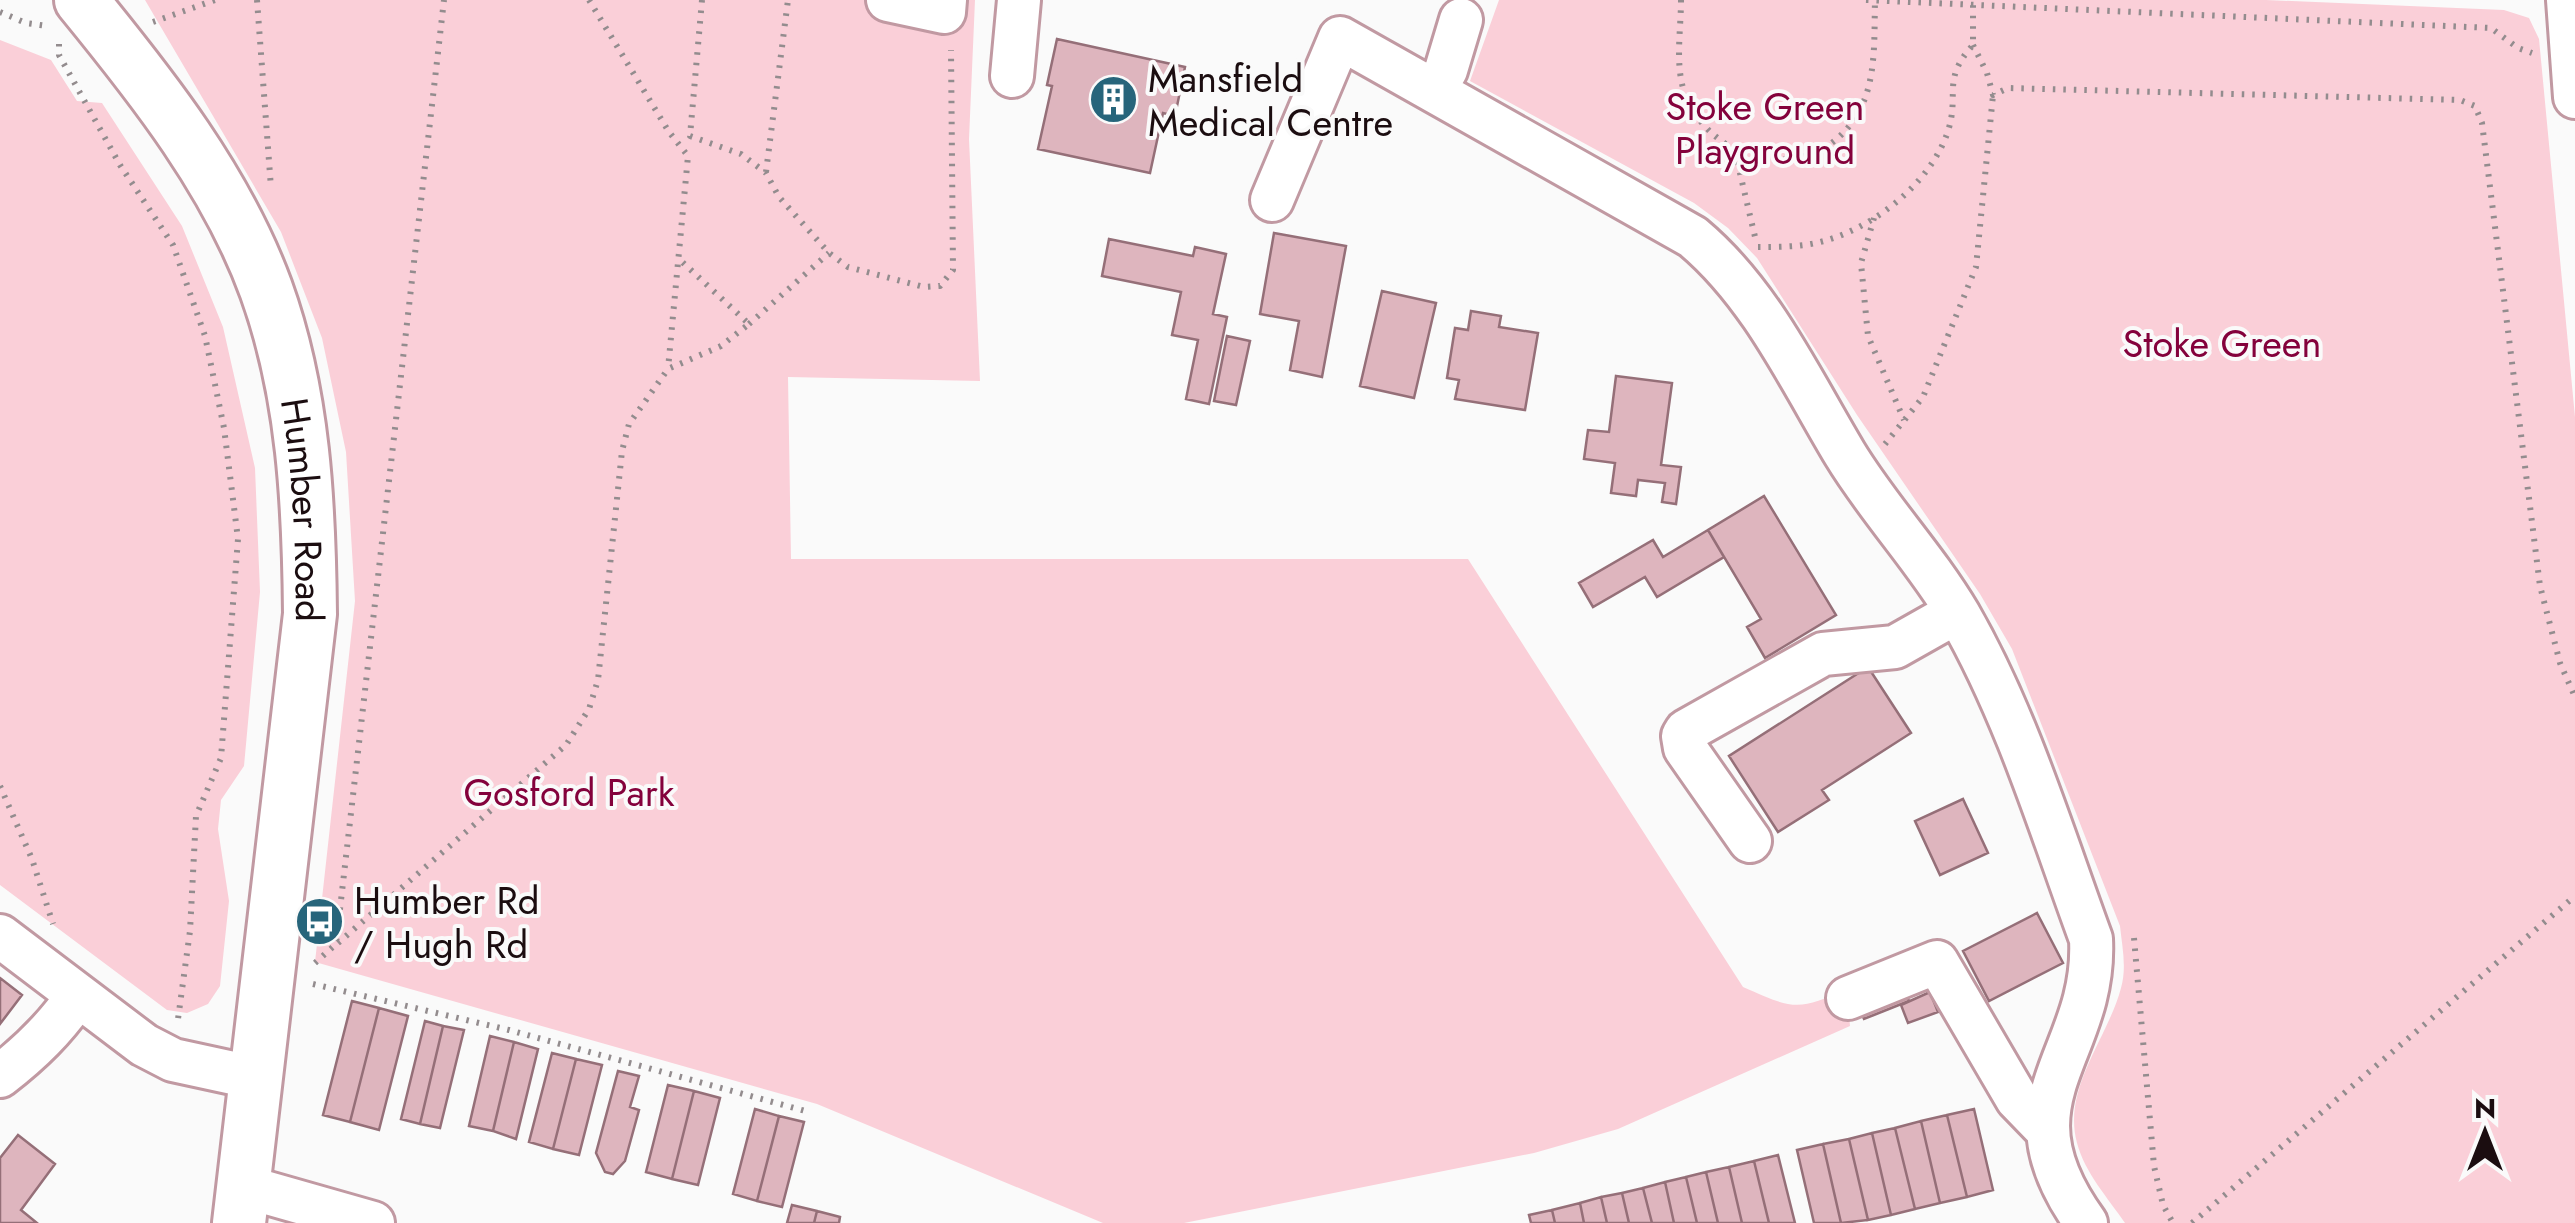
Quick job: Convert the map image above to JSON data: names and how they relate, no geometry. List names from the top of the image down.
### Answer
{
  "streets": {
    "main road": ["Humber Road"]
  },
  "parks": ["Stoke Green Playground", "Stoke Green", "Gosford Park"],
  "places": {
    "building": ["Mansfield Medical Centre"],
    "bus stop": ["Humber Rd / Hugh Rd"]
  },
  "north": "top"
}
